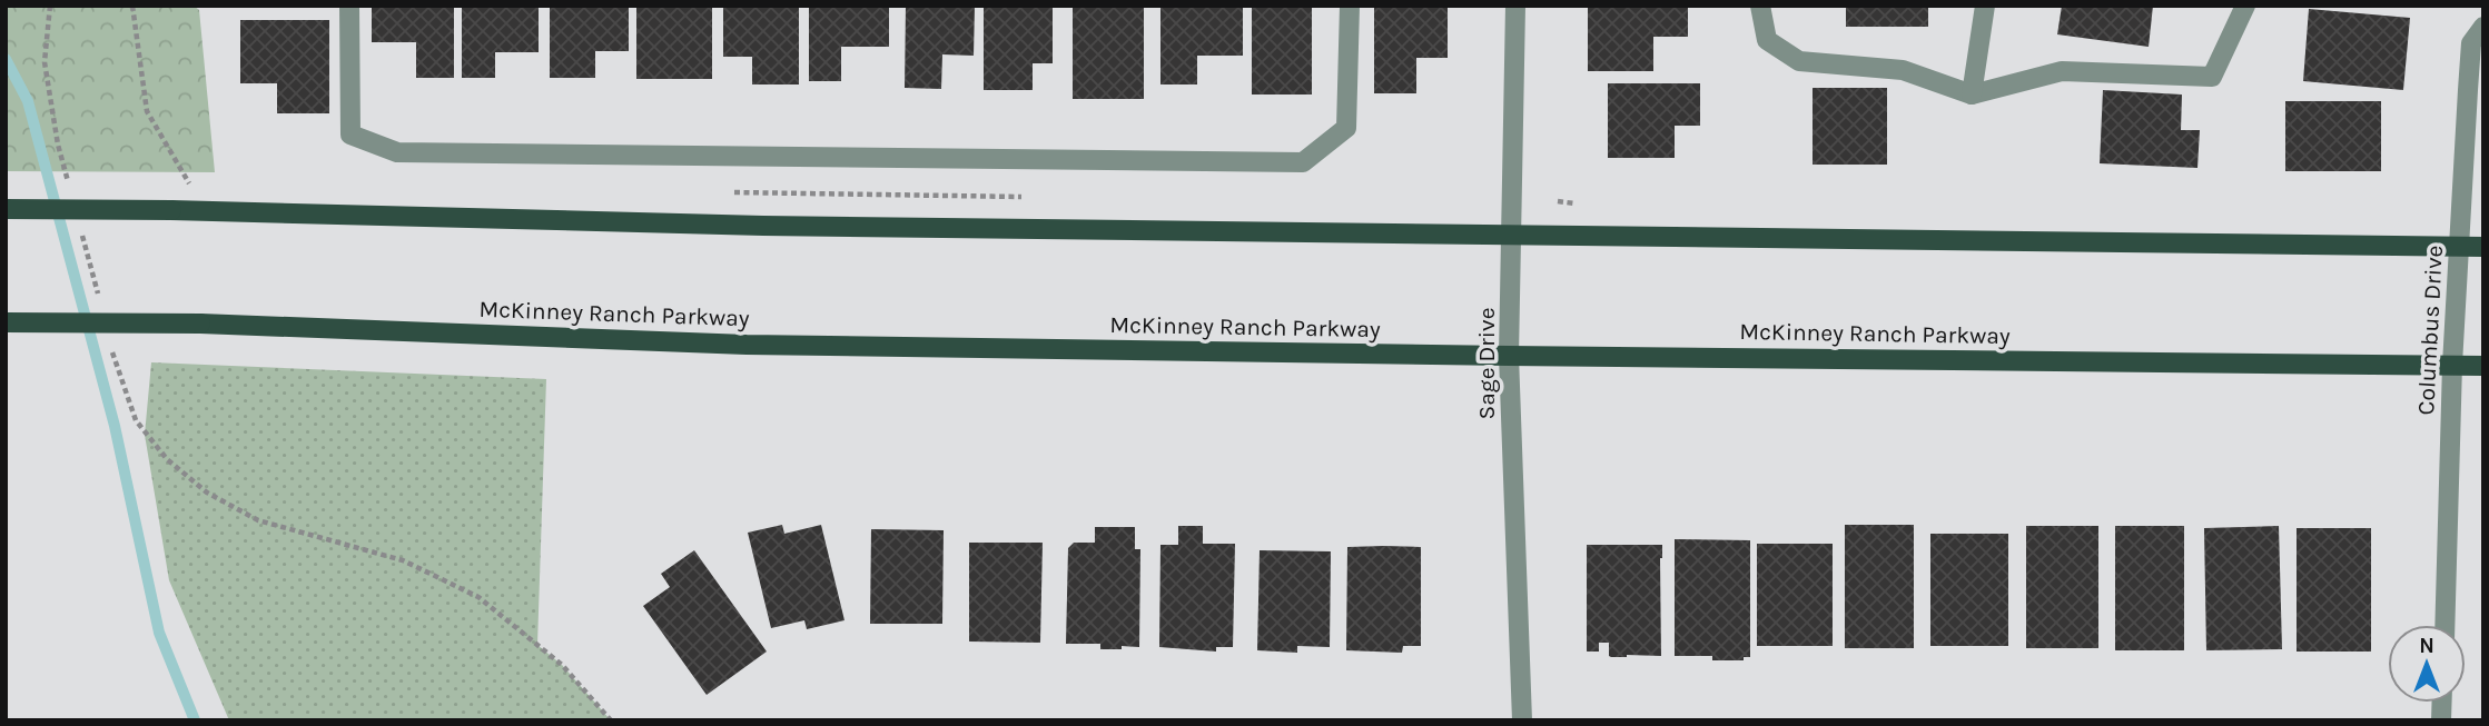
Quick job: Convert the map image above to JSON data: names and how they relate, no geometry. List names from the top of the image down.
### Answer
{
  "streets": {
    "main road": ["McKinney Ranch Parkway"],
    "street": ["Columbus Drive", "Sage Drive"]
  },
  "crossings": [
    ["McKinney Ranch Parkway", "Columbus Drive"],
    ["McKinney Ranch Parkway", "Sage Drive"]
  ],
  "north": "top"
}
